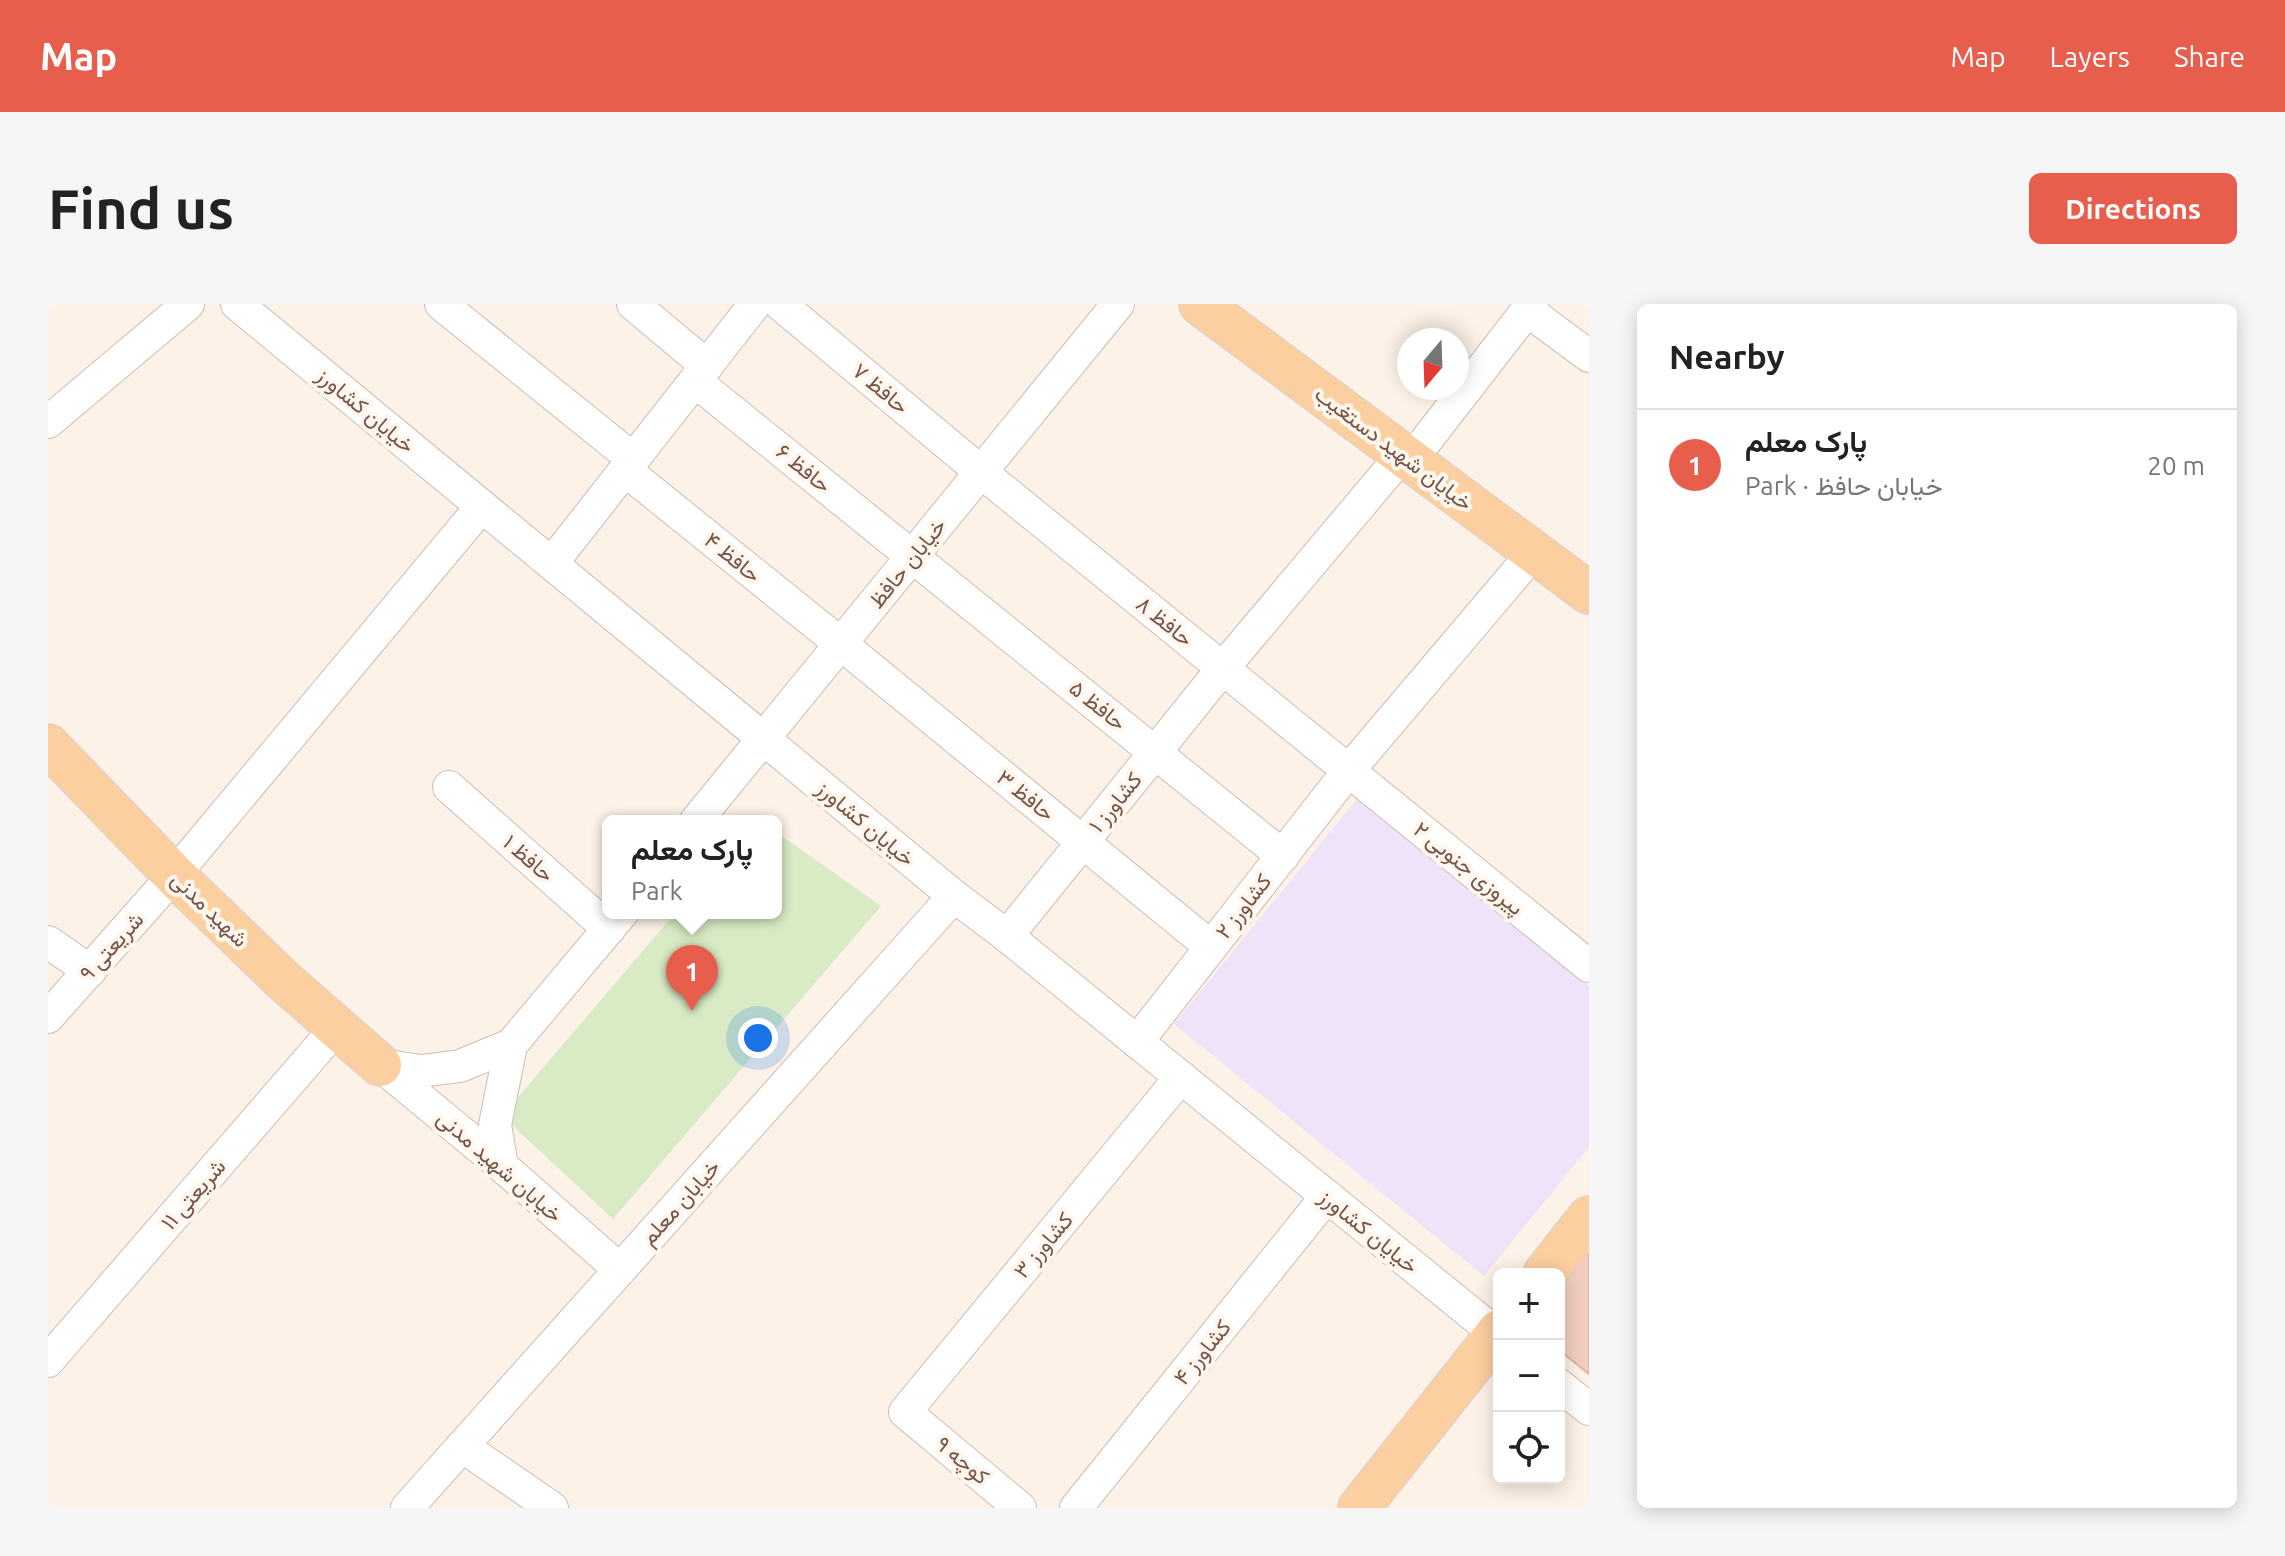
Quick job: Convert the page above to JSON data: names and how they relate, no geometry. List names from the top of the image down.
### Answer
{
  "streets": {
    "main road": ["خیایان شهید دستغیب", "شهید مدنی"],
    "street": [
      "حافظ ۷",
      "خیایان کشاورز",
      "حافظ ۶",
      "حافظ ۴",
      "خیابان حافظ",
      "حافظ ۸",
      "حافظ ۵",
      "حافظ ۳",
      "کشاورز ۱",
      "حافظ ۱",
      "پیروزی جنوبی ۲",
      "کشاورز ۲",
      "شریعتی ۹",
      "خیابان شهید مدنی",
      "شریعتی ۱۱",
      "خیابان معلم",
      "کشاورز ۳",
      "کشاورز ۴",
      "کوچه ۹"
    ]
  },
  "crossings": [
    ["حافظ ۷", "خیابان حافظ"],
    ["حافظ ۷", "حافظ ۸"],
    ["خیایان کشاورز", "خیابان حافظ"],
    ["خیایان کشاورز", "کشاورز ۱"],
    ["خیایان کشاورز", "کشاورز ۲"],
    ["خیایان کشاورز", "شریعتی ۹"],
    ["خیایان کشاورز", "خیابان معلم"],
    ["خیایان کشاورز", "کشاورز ۳"],
    ["خیایان کشاورز", "کشاورز ۴"],
    ["خیایان شهید دستغیب", "کشاورز ۱"],
    ["خیایان شهید دستغیب", "کشاورز ۲"],
    ["حافظ ۶", "خیابان حافظ"],
    ["حافظ ۶", "حافظ ۵"],
    ["حافظ ۴", "خیابان حافظ"],
    ["حافظ ۴", "حافظ ۳"],
    ["خیابان حافظ", "حافظ ۸"],
    ["خیابان حافظ", "حافظ ۵"],
    ["خیابان حافظ", "حافظ ۳"],
    ["حافظ ۸", "کشاورز ۱"],
    ["حافظ ۸", "پیروزی جنوبی ۲"],
    ["حافظ ۸", "کشاورز ۲"],
    ["حافظ ۵", "کشاورز ۱"],
    ["حافظ ۵", "کشاورز ۲"],
    ["حافظ ۳", "کشاورز ۱"],
    ["حافظ ۳", "کشاورز ۲"],
    ["پیروزی جنوبی ۲", "کشاورز ۲"],
    ["شهید مدنی", "شریعتی ۹"],
    ["شهید مدنی", "خیابان شهید مدنی"],
    ["شهید مدنی", "شریعتی ۱۱"],
    ["خیابان شهید مدنی", "خیابان معلم"],
    ["کشاورز ۳", "کوچه ۹"]
  ],
  "north": "bottom",
  "page": {
    "header": "Map",
    "nav": ["Map", "Layers", "Share"],
    "buttons": "Directions",
    "title": "Find us",
    "heading": "Nearby",
    "list": [
      {
        "mark": "1",
        "name": "پارک معلم",
        "note": "Park · خیابان حافظ",
        "value": "20 m"
      }
    ],
    "popup": ["پارک معلم", "Park"],
    "pins": "1",
    "map_buttons": ["+", "−"]
  }
}
